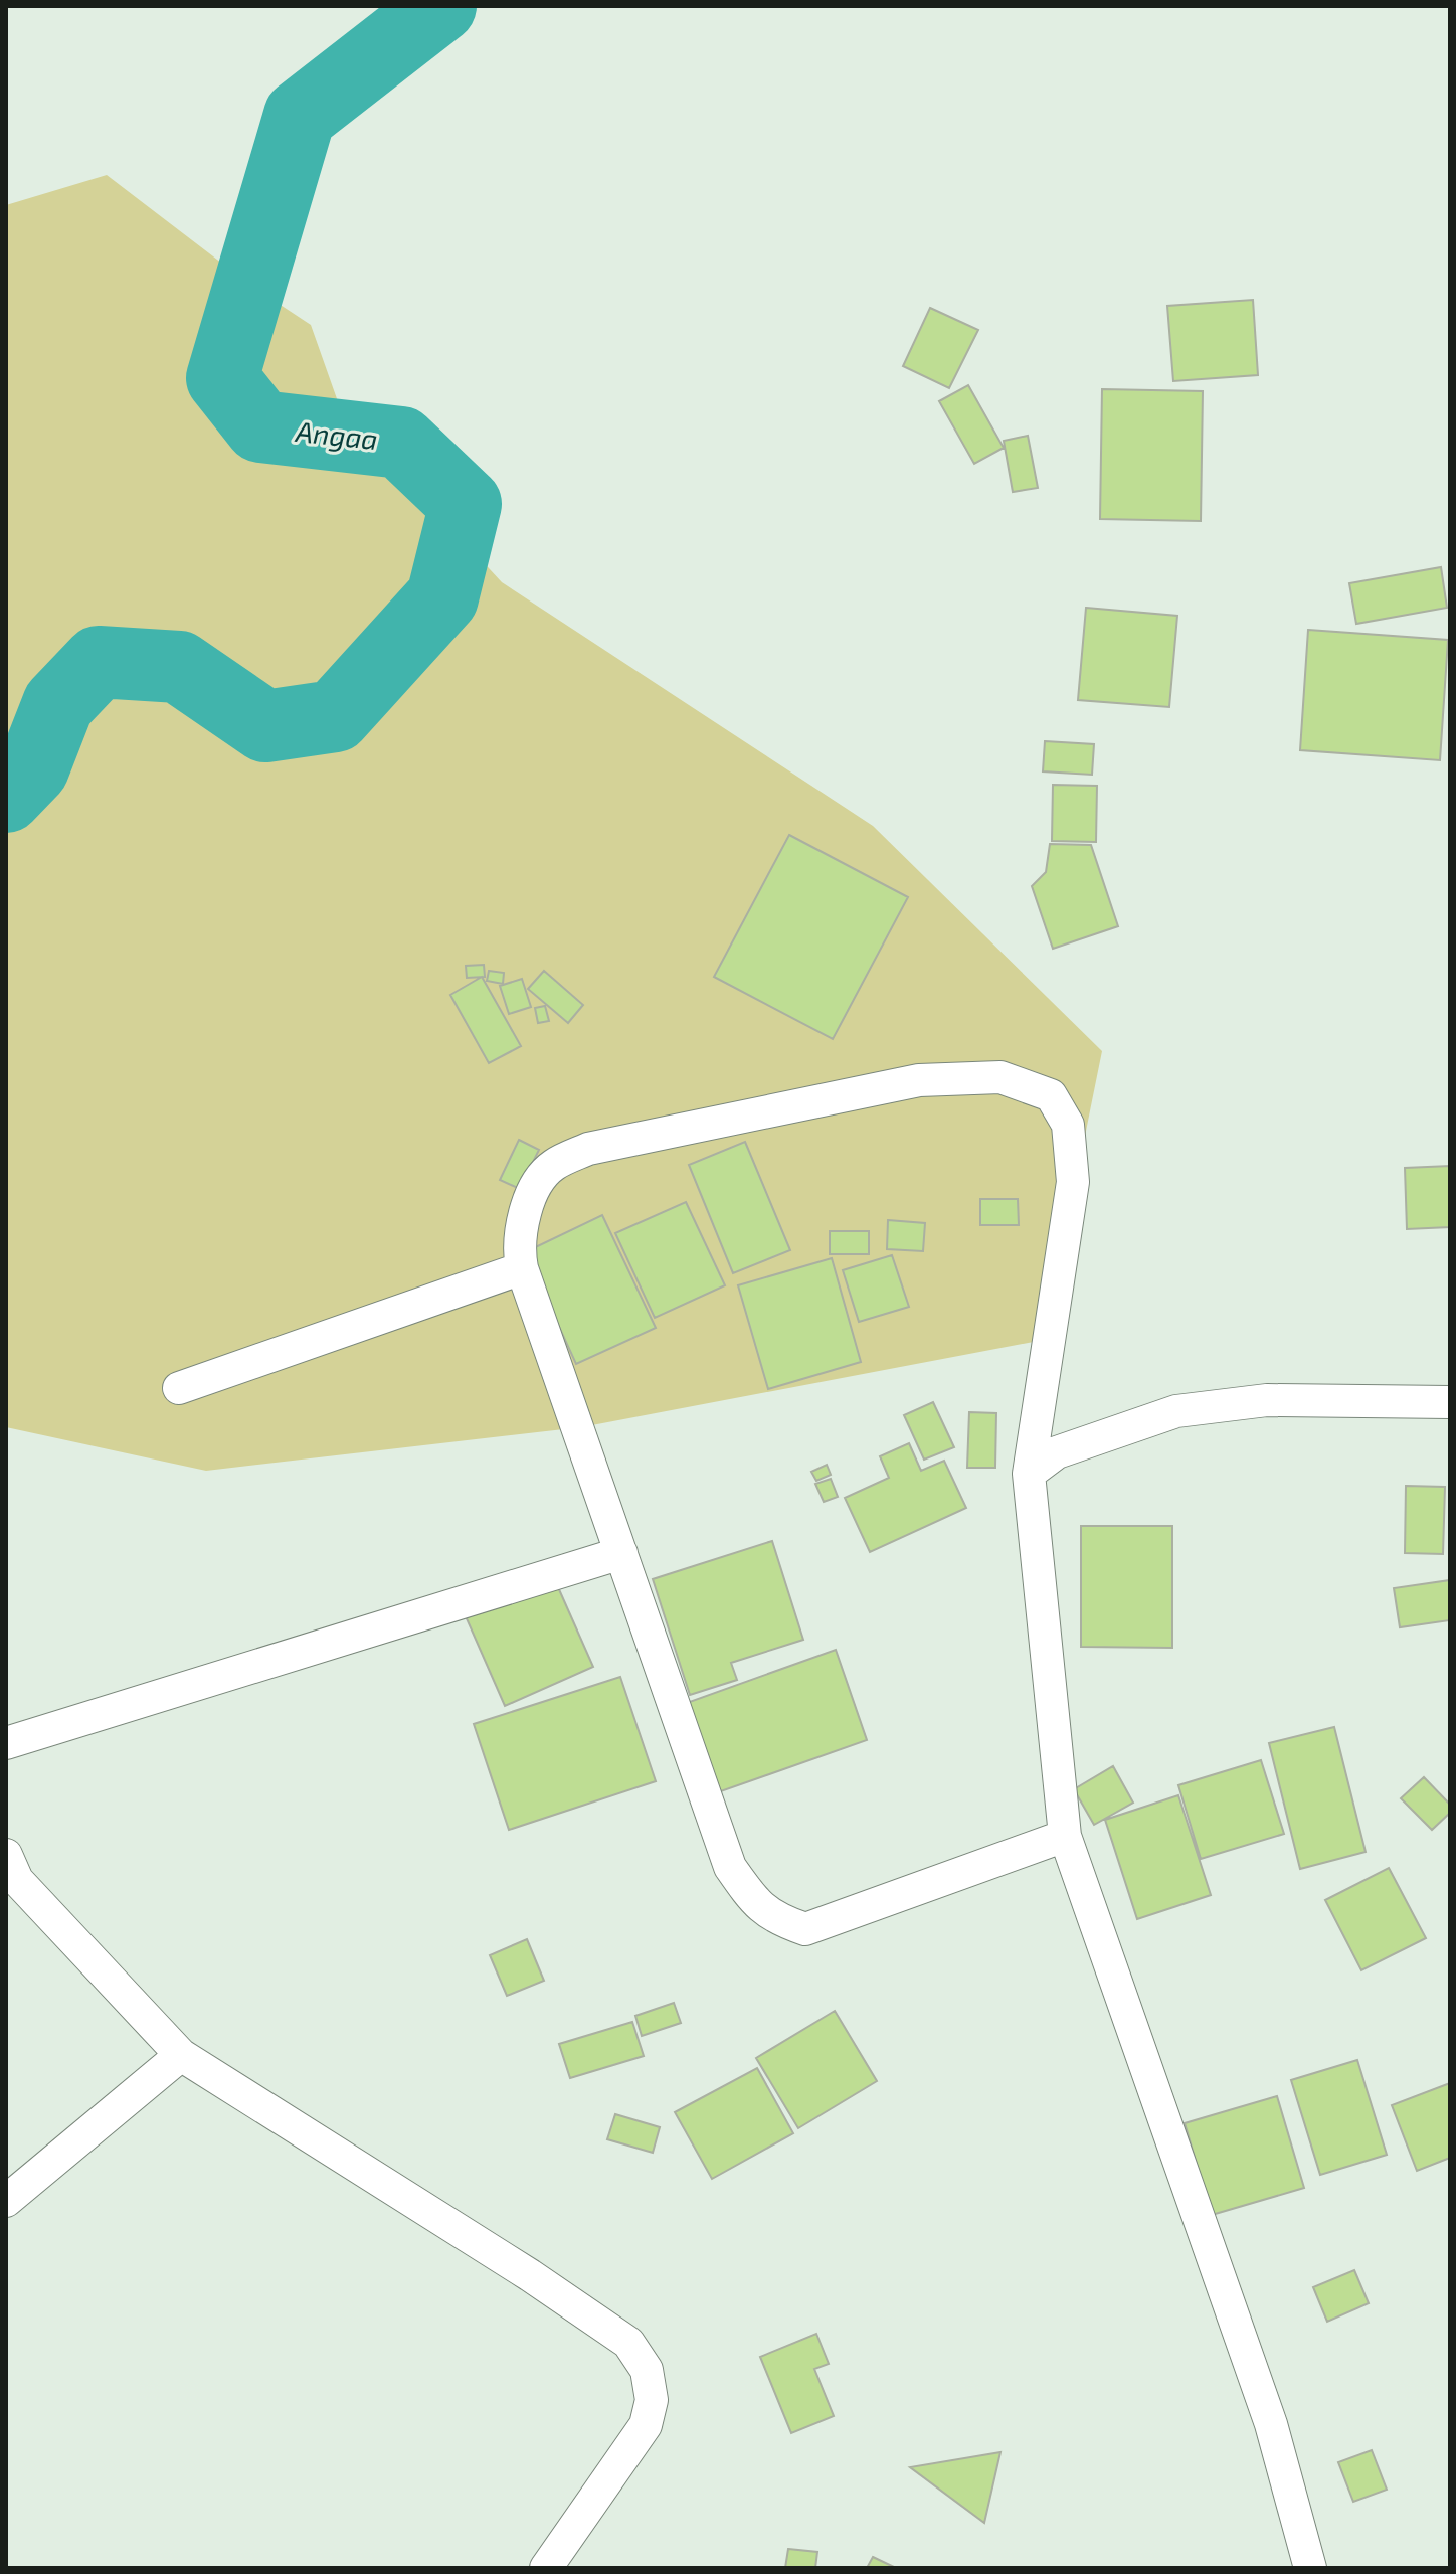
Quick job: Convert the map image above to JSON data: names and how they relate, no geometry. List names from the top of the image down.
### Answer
{
  "water": ["Angaa"]
}
